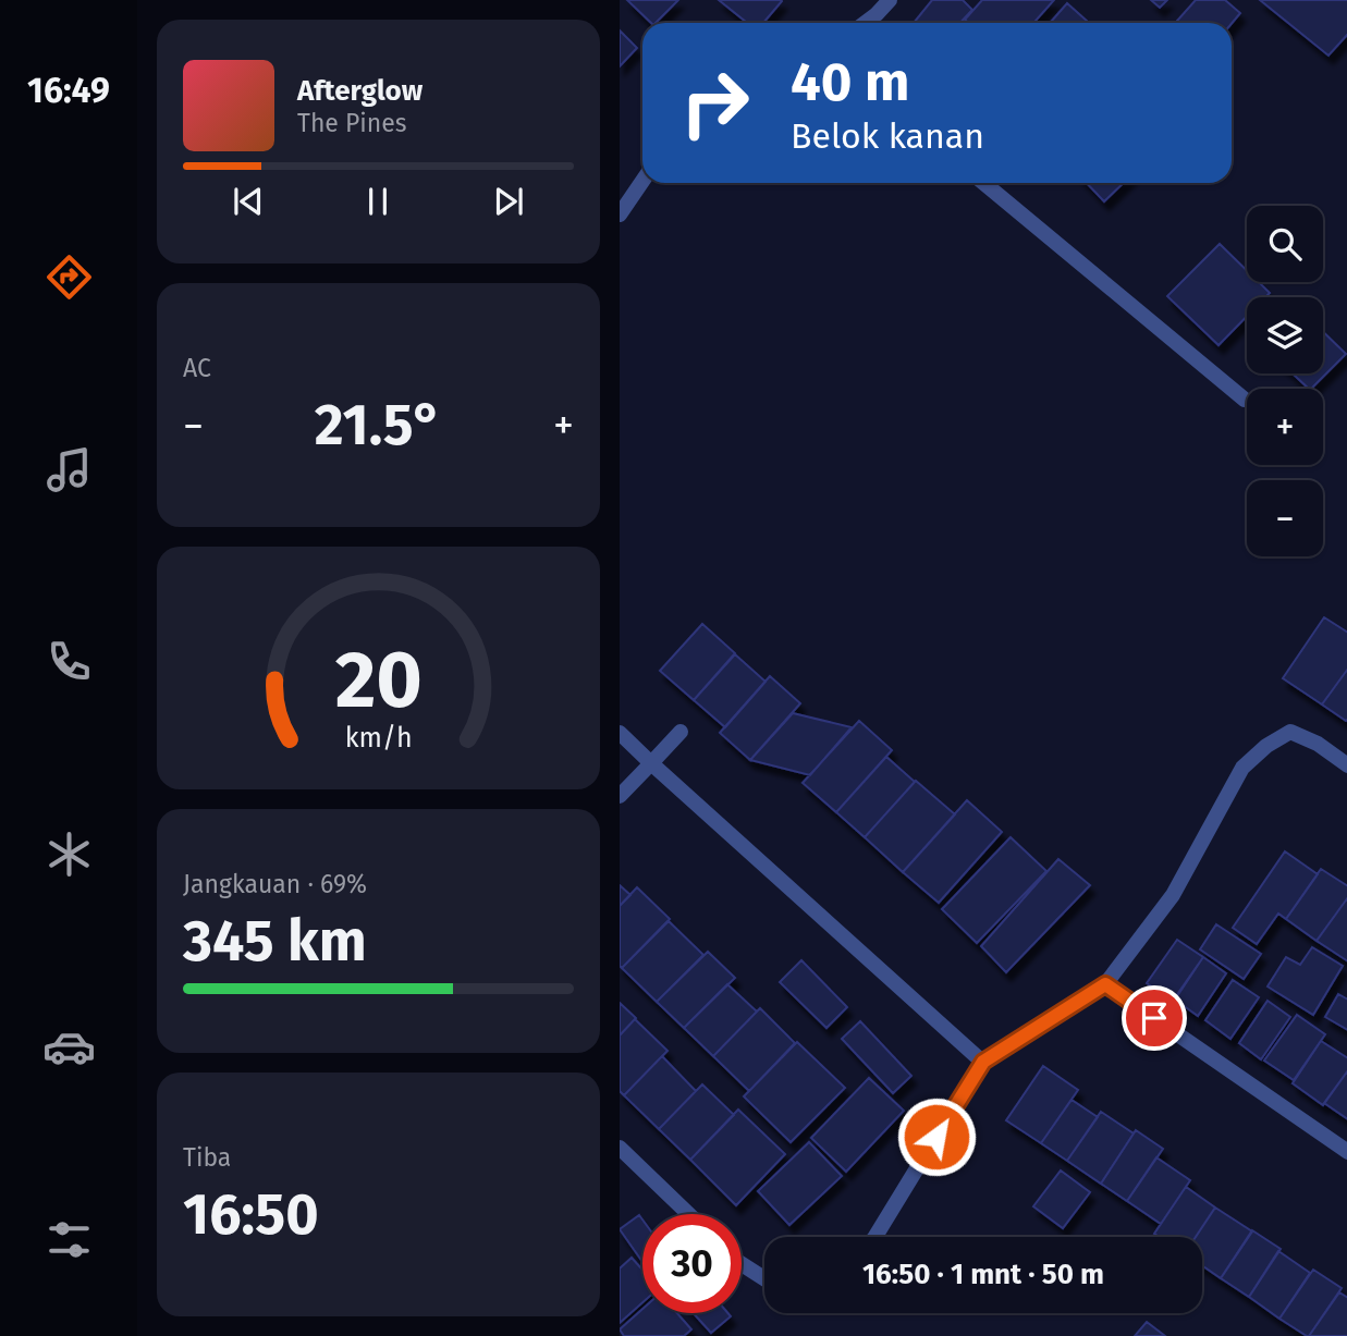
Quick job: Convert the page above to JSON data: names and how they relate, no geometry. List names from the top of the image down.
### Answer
{
  "page": {
    "tabs": "16:49",
    "turn": ["40 m", "Belok kanan"],
    "song": ["Afterglow", "The Pines"],
    "map_buttons": ["+", "−"],
    "tile": [
      "AC",
      ["Jangkauan · 69%", "345 km"],
      ["Tiba", "16:50"]
    ],
    "heat": ["−", "21.5°", "+"],
    "limit": "30",
    "trip": "16:50 · 1 mnt · 50 m",
    "gauge": ["20", "km/h"]
  }
}
